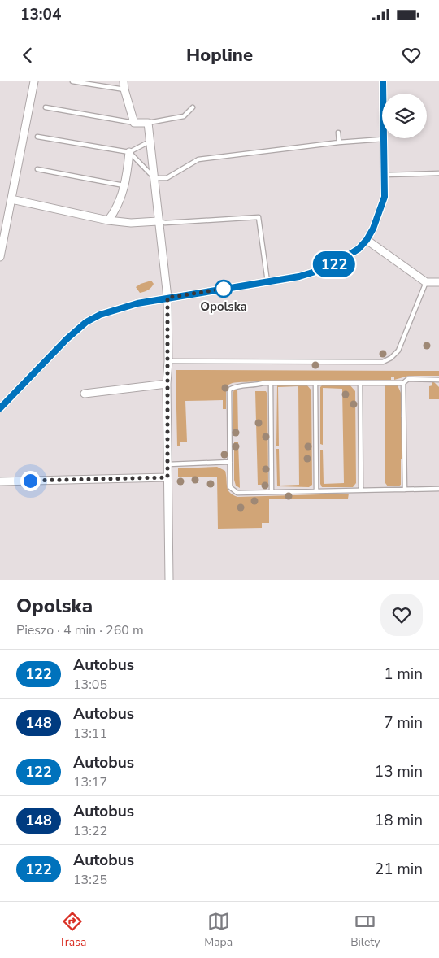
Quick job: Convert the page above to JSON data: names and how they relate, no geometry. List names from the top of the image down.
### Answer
{
  "places": ["Opolska"],
  "lines": ["bus line 122"],
  "page": {
    "status": "13:04",
    "header": "Hopline",
    "on_map": "122",
    "heading": ["Opolska", "Pieszo · 4 min · 260 m"],
    "list": [
      {
        "mark": "122",
        "name": "Autobus",
        "note": "13:05",
        "value": "1 min"
      },
      {
        "mark": "148",
        "name": "Autobus",
        "note": "13:11",
        "value": "7 min"
      },
      {
        "mark": "122",
        "name": "Autobus",
        "note": "13:17",
        "value": "13 min"
      },
      {
        "mark": "148",
        "name": "Autobus",
        "note": "13:22",
        "value": "18 min"
      },
      {
        "mark": "122",
        "name": "Autobus",
        "note": "13:25",
        "value": "21 min"
      }
    ],
    "tabs": ["Trasa", "Mapa", "Bilety"]
  }
}
